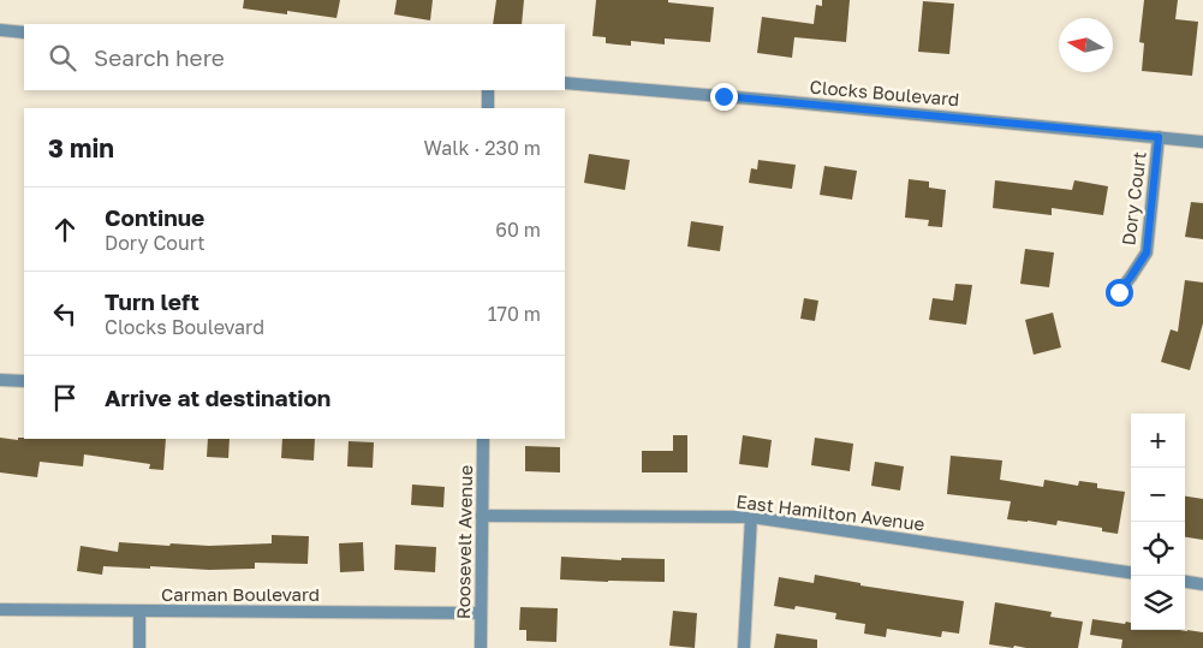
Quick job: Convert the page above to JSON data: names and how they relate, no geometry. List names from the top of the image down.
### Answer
{
  "streets": {
    "street": [
      "Clocks Boulevard",
      "Dory Court",
      "East Hamilton Avenue",
      "Roosevelt Avenue",
      "Carman Boulevard"
    ]
  },
  "crossings": [
    ["Clocks Boulevard", "Dory Court"],
    ["East Hamilton Avenue", "Roosevelt Avenue"],
    ["Roosevelt Avenue", "Carman Boulevard"]
  ],
  "north": "left",
  "page": {
    "search": "Search here",
    "heading": ["3 min", "Walk · 230 m"],
    "list": [
      ["Continue", "Dory Court", "60 m"],
      ["Turn left", "Clocks Boulevard", "170 m"],
      "Arrive at destination"
    ],
    "map_buttons": ["+", "−"]
  }
}
